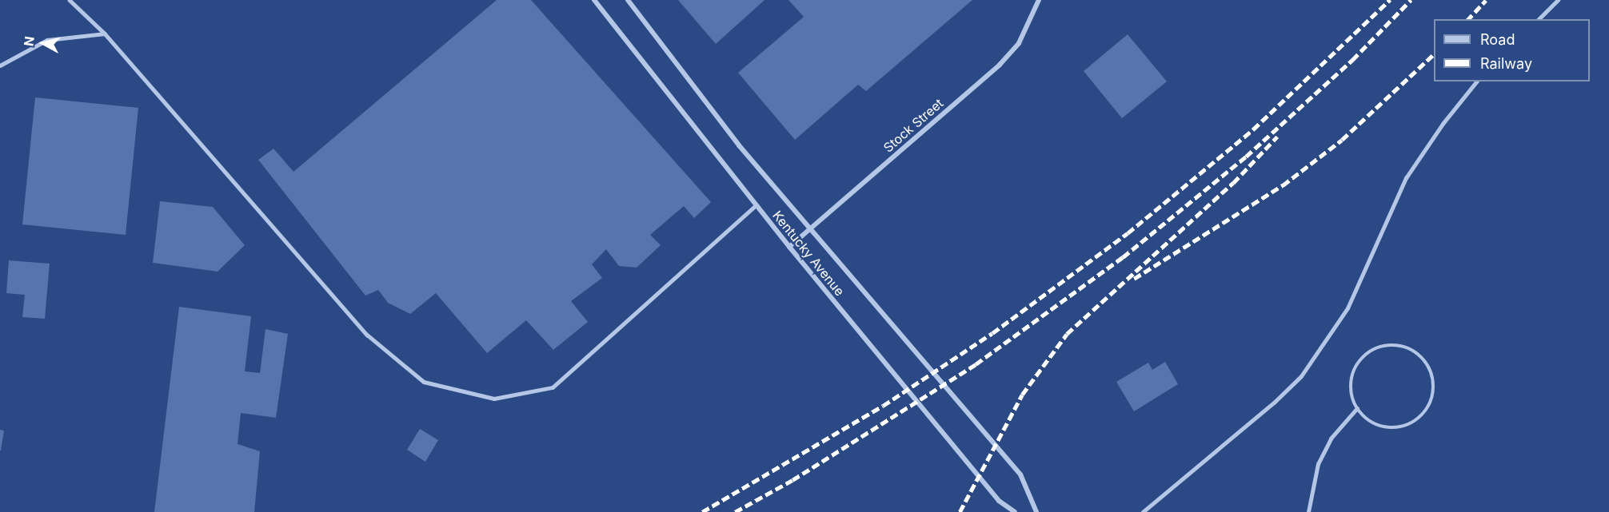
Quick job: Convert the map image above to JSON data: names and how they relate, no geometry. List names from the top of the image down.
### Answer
{
  "streets": {
    "street": ["Stock Street", "Kentucky Avenue"]
  },
  "crossings": [
    ["Stock Street", "Kentucky Avenue"]
  ],
  "legend": ["Road", "Railway"],
  "north": "left"
}
